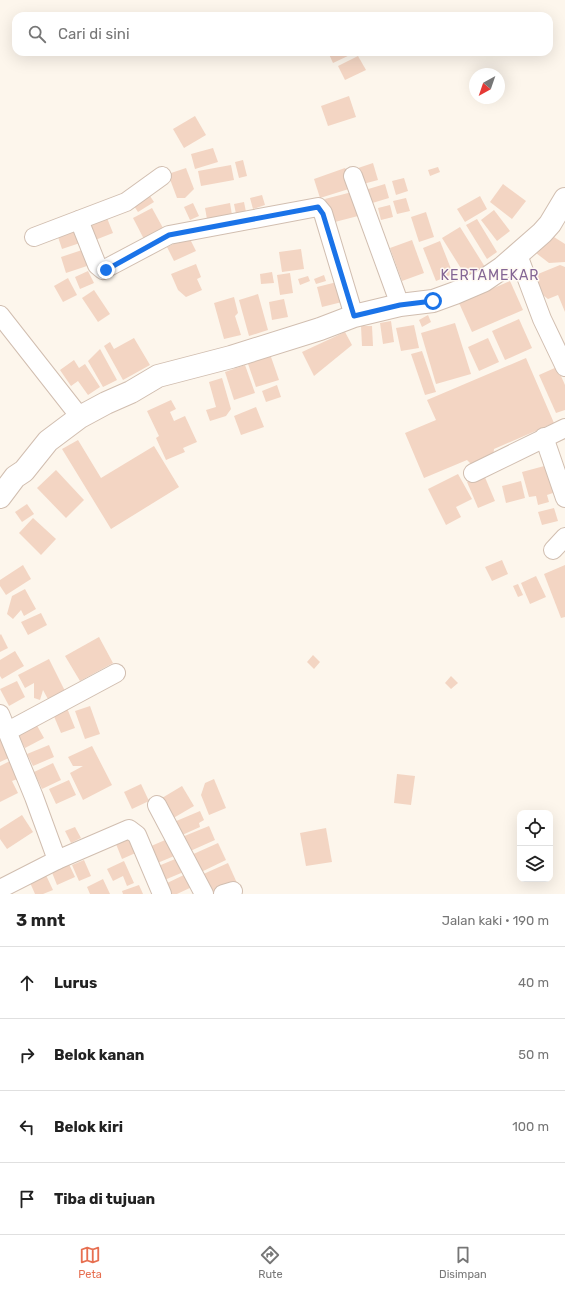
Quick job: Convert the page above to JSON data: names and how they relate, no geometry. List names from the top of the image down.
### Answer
{
  "districts": ["KERTAMEKAR"],
  "north": "bottom left",
  "page": {
    "search": "Cari di sini",
    "heading": ["3 mnt", "Jalan kaki · 190 m"],
    "list": [
      ["Lurus", "40 m"],
      ["Belok kanan", "50 m"],
      ["Belok kiri", "100 m"],
      "Tiba di tujuan"
    ],
    "nav": ["Peta", "Rute", "Disimpan"]
  }
}
